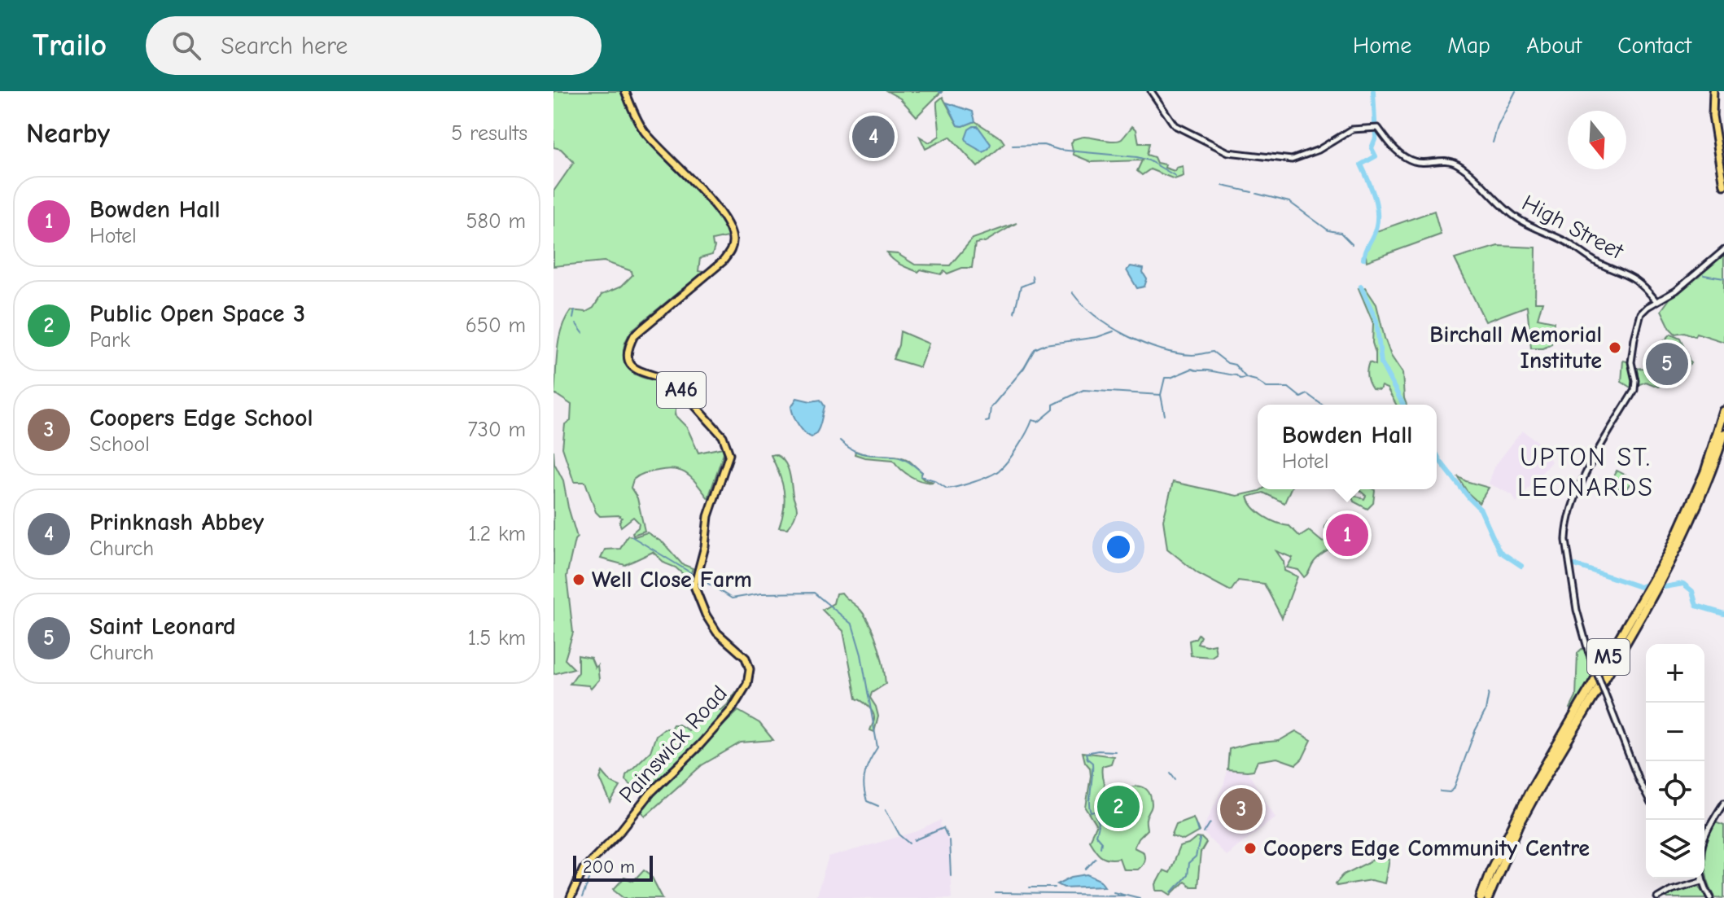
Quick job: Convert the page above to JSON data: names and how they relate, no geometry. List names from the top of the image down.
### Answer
{
  "streets": {
    "highway": ["M5"],
    "main road": ["A46", "Painswick Road"],
    "street": ["High Street"]
  },
  "districts": ["UPTON ST. LEONARDS"],
  "places": ["Birchall Memorial Institute", "Well Close Farm", "Coopers Edge Community Centre"],
  "scale_bar": "200 m",
  "north": "bottom",
  "page": {
    "header": "Trailo",
    "search": "Search here",
    "nav": [
      "Home",
      "Map",
      "About",
      "Contact"
    ],
    "heading": ["Nearby", "5 results"],
    "pins": [
      "4",
      "5",
      "1",
      "2",
      "3"
    ],
    "list": [
      {
        "mark": "1",
        "name": "Bowden Hall",
        "note": "Hotel",
        "value": "580 m"
      },
      {
        "mark": "2",
        "name": "Public Open Space 3",
        "note": "Park",
        "value": "650 m"
      },
      {
        "mark": "3",
        "name": "Coopers Edge School",
        "note": "School",
        "value": "730 m"
      },
      {
        "mark": "4",
        "name": "Prinknash Abbey",
        "note": "Church",
        "value": "1.2 km"
      },
      {
        "mark": "5",
        "name": "Saint Leonard",
        "note": "Church",
        "value": "1.5 km"
      }
    ],
    "popup": ["Bowden Hall", "Hotel"],
    "map_buttons": ["+", "−"],
    "scale": "200 m"
  }
}
